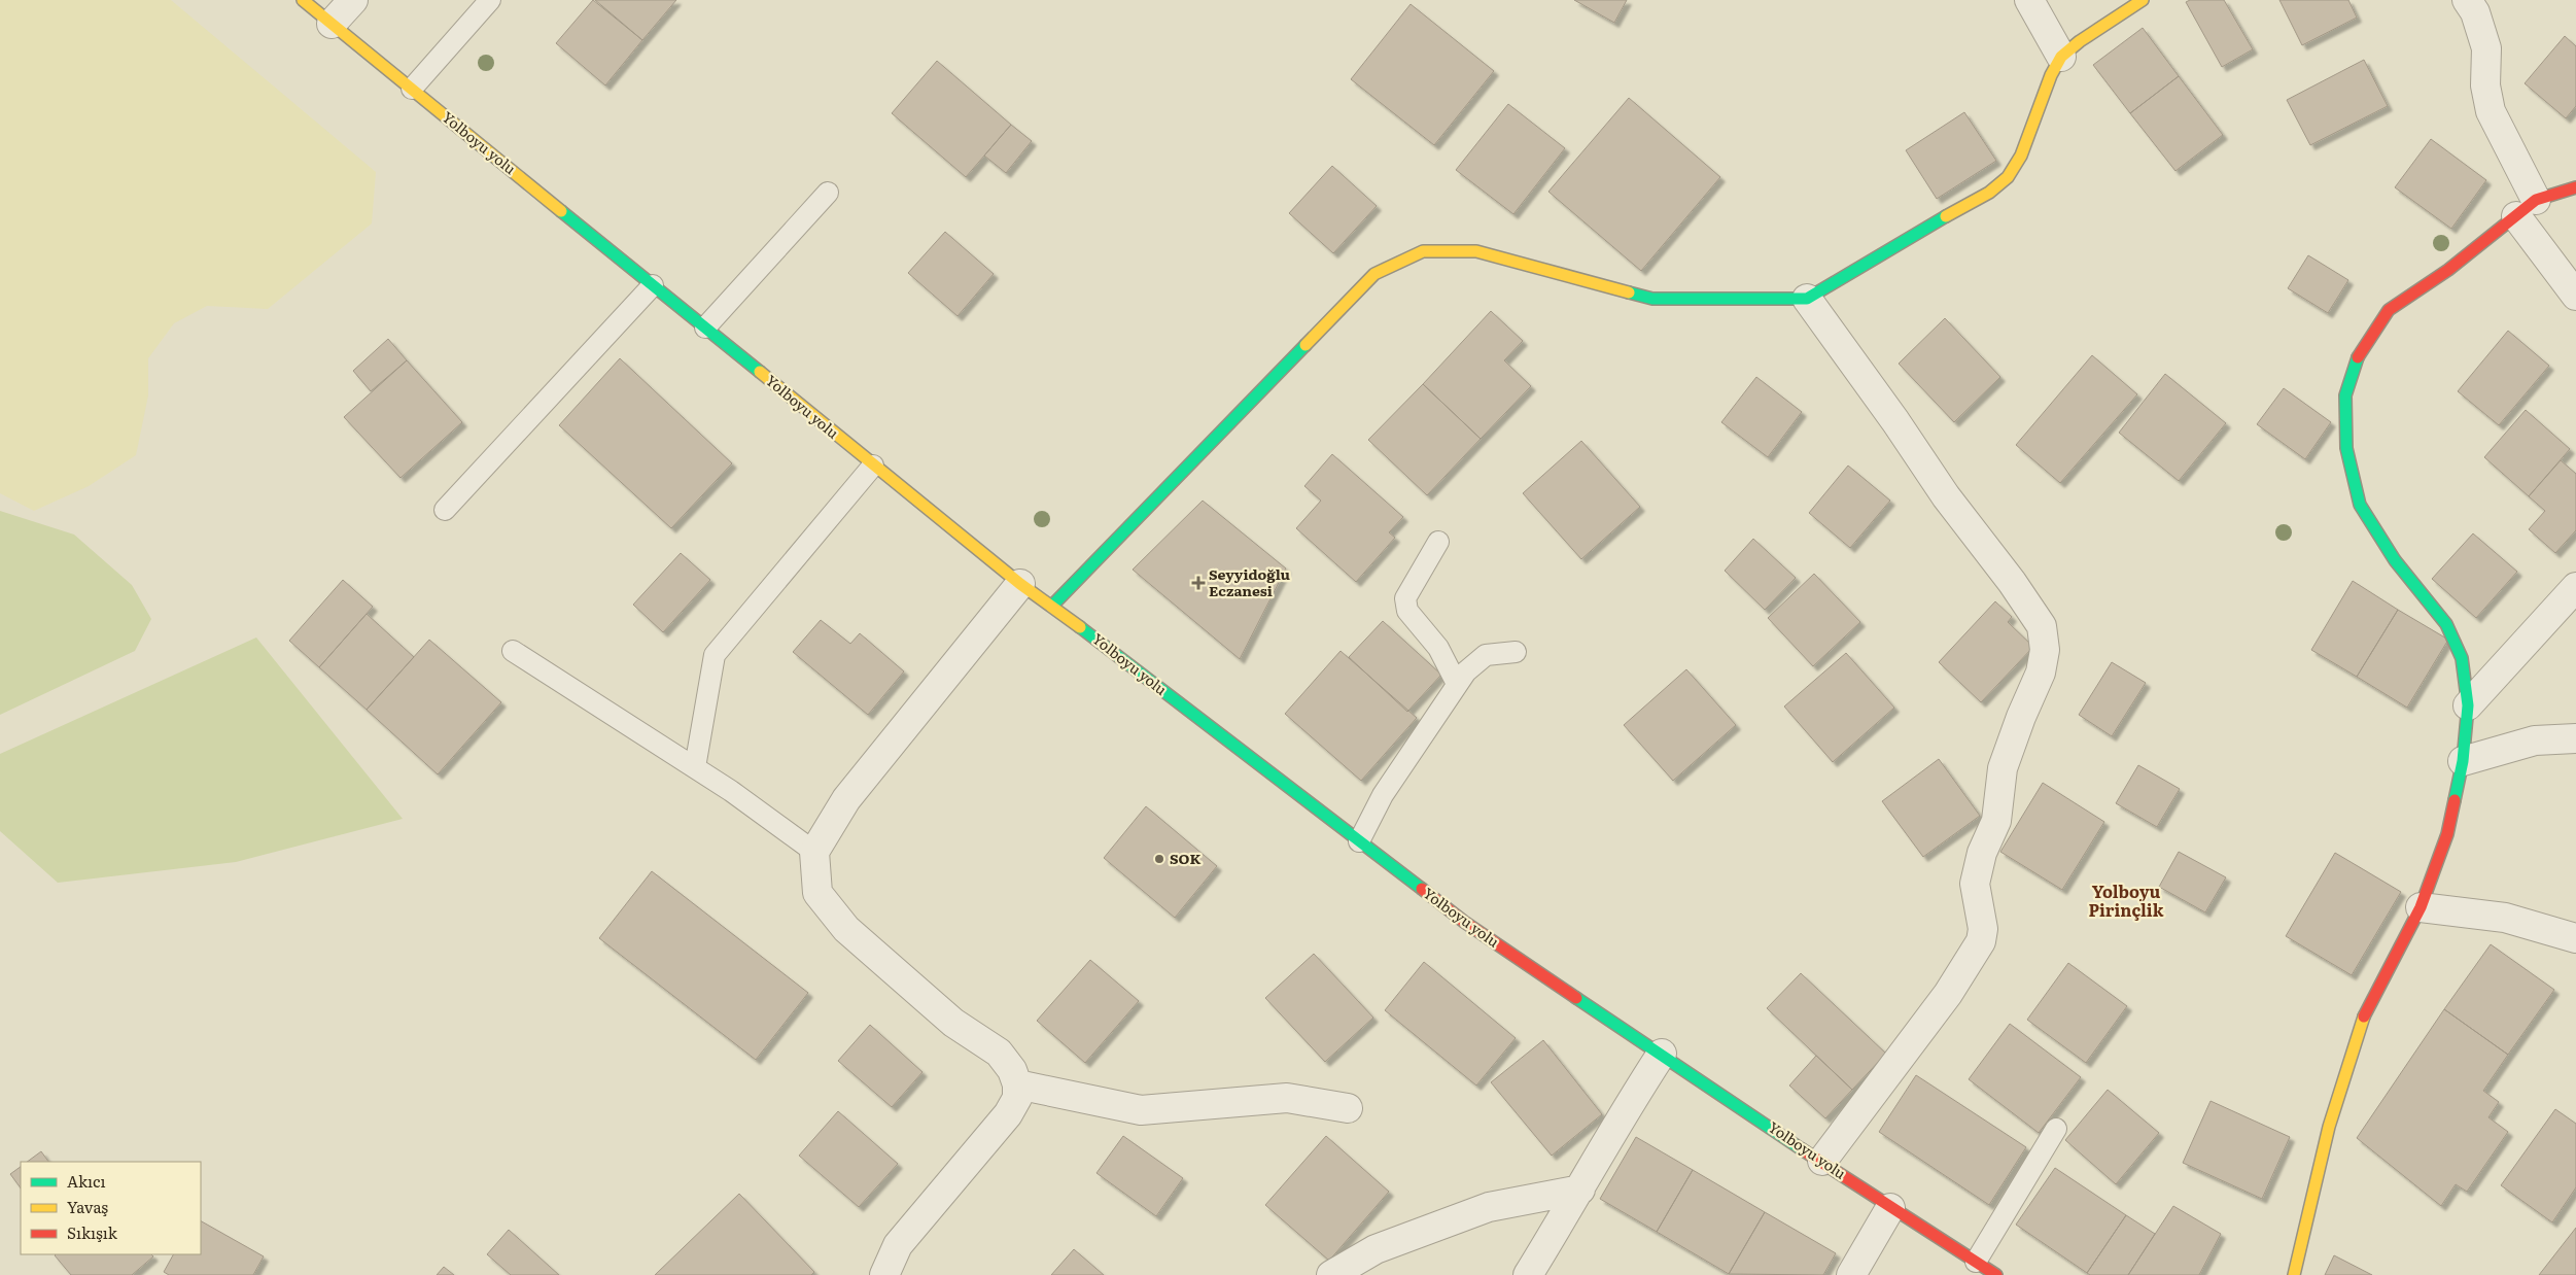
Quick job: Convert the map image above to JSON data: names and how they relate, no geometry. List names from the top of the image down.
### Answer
{
  "streets": {
    "street": ["Yolboyu yolu"]
  },
  "districts": ["Yolboyu Pirinçlik"],
  "places": {
    "health": ["Seyyidoğlu Eczanesi"],
    "other": ["SOK"]
  },
  "legend": ["Akıcı", "Yavaş", "Sıkışık"]
}
